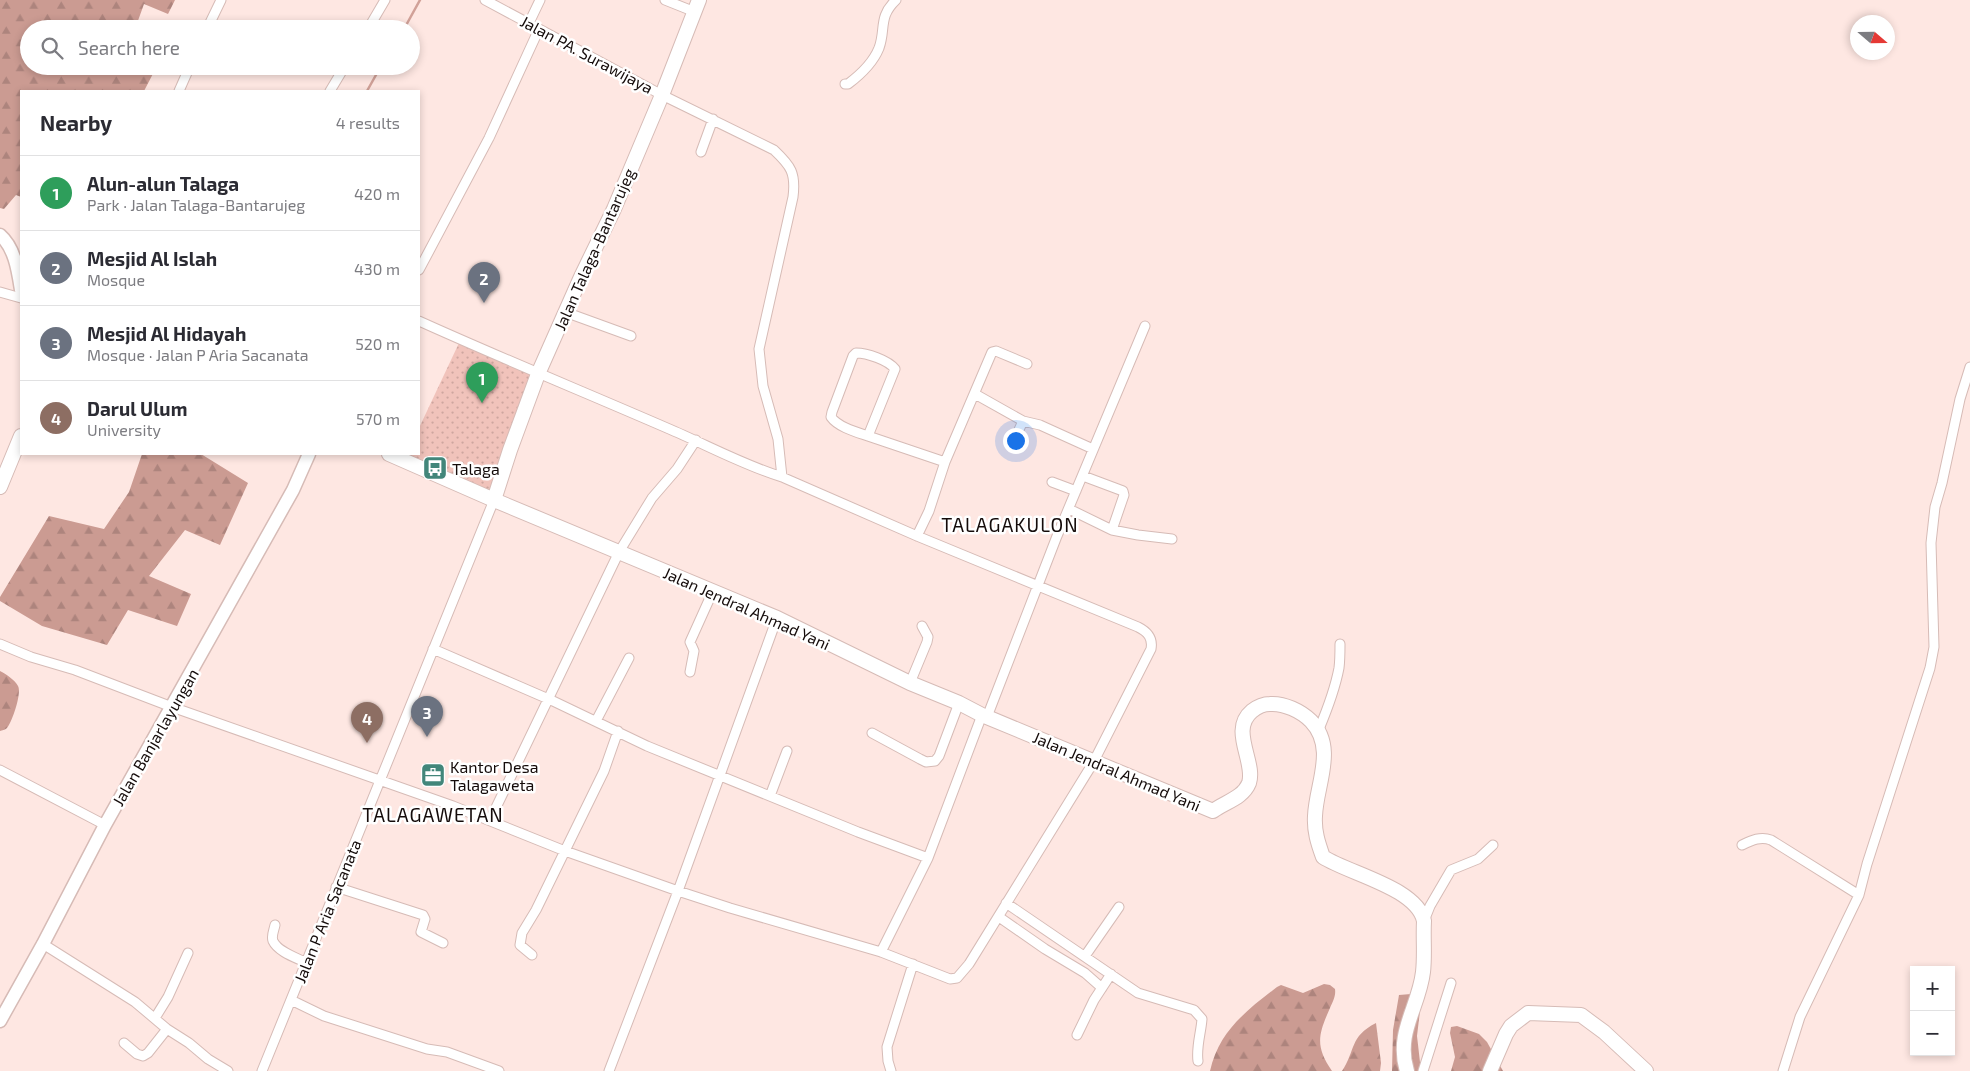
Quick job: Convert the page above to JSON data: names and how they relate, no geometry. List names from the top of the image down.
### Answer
{
  "streets": {
    "main road": ["Jalan Talaga-Bantarujeg", "Jalan Jendral Ahmad Yani"],
    "street": ["Jalan PA. Surawijaya", "Jalan Banjarlayungan", "Jalan P Aria Sacanata"]
  },
  "crossings": [
    ["Jalan PA. Surawijaya", "Jalan Talaga-Bantarujeg"],
    ["Jalan Talaga-Bantarujeg", "Jalan Jendral Ahmad Yani"],
    ["Jalan Talaga-Bantarujeg", "Jalan P Aria Sacanata"],
    ["Jalan Jendral Ahmad Yani", "Jalan P Aria Sacanata"]
  ],
  "districts": ["TALAGAKULON", "TALAGAWETAN"],
  "places": {
    "bus stop": ["Talaga"],
    "office": ["Kantor Desa Talagaweta"]
  },
  "north": "right",
  "page": {
    "search": "Search here",
    "heading": ["Nearby", "4 results"],
    "list": [
      {
        "mark": "1",
        "name": "Alun-alun Talaga",
        "note": "Park · Jalan Talaga-Bantarujeg",
        "value": "420 m"
      },
      {
        "mark": "2",
        "name": "Mesjid Al Islah",
        "note": "Mosque",
        "value": "430 m"
      },
      {
        "mark": "3",
        "name": "Mesjid Al Hidayah",
        "note": "Mosque · Jalan P Aria Sacanata",
        "value": "520 m"
      },
      {
        "mark": "4",
        "name": "Darul Ulum",
        "note": "University",
        "value": "570 m"
      }
    ],
    "pins": [
      "2",
      "1",
      "3",
      "4"
    ],
    "map_buttons": ["+", "−"]
  }
}
